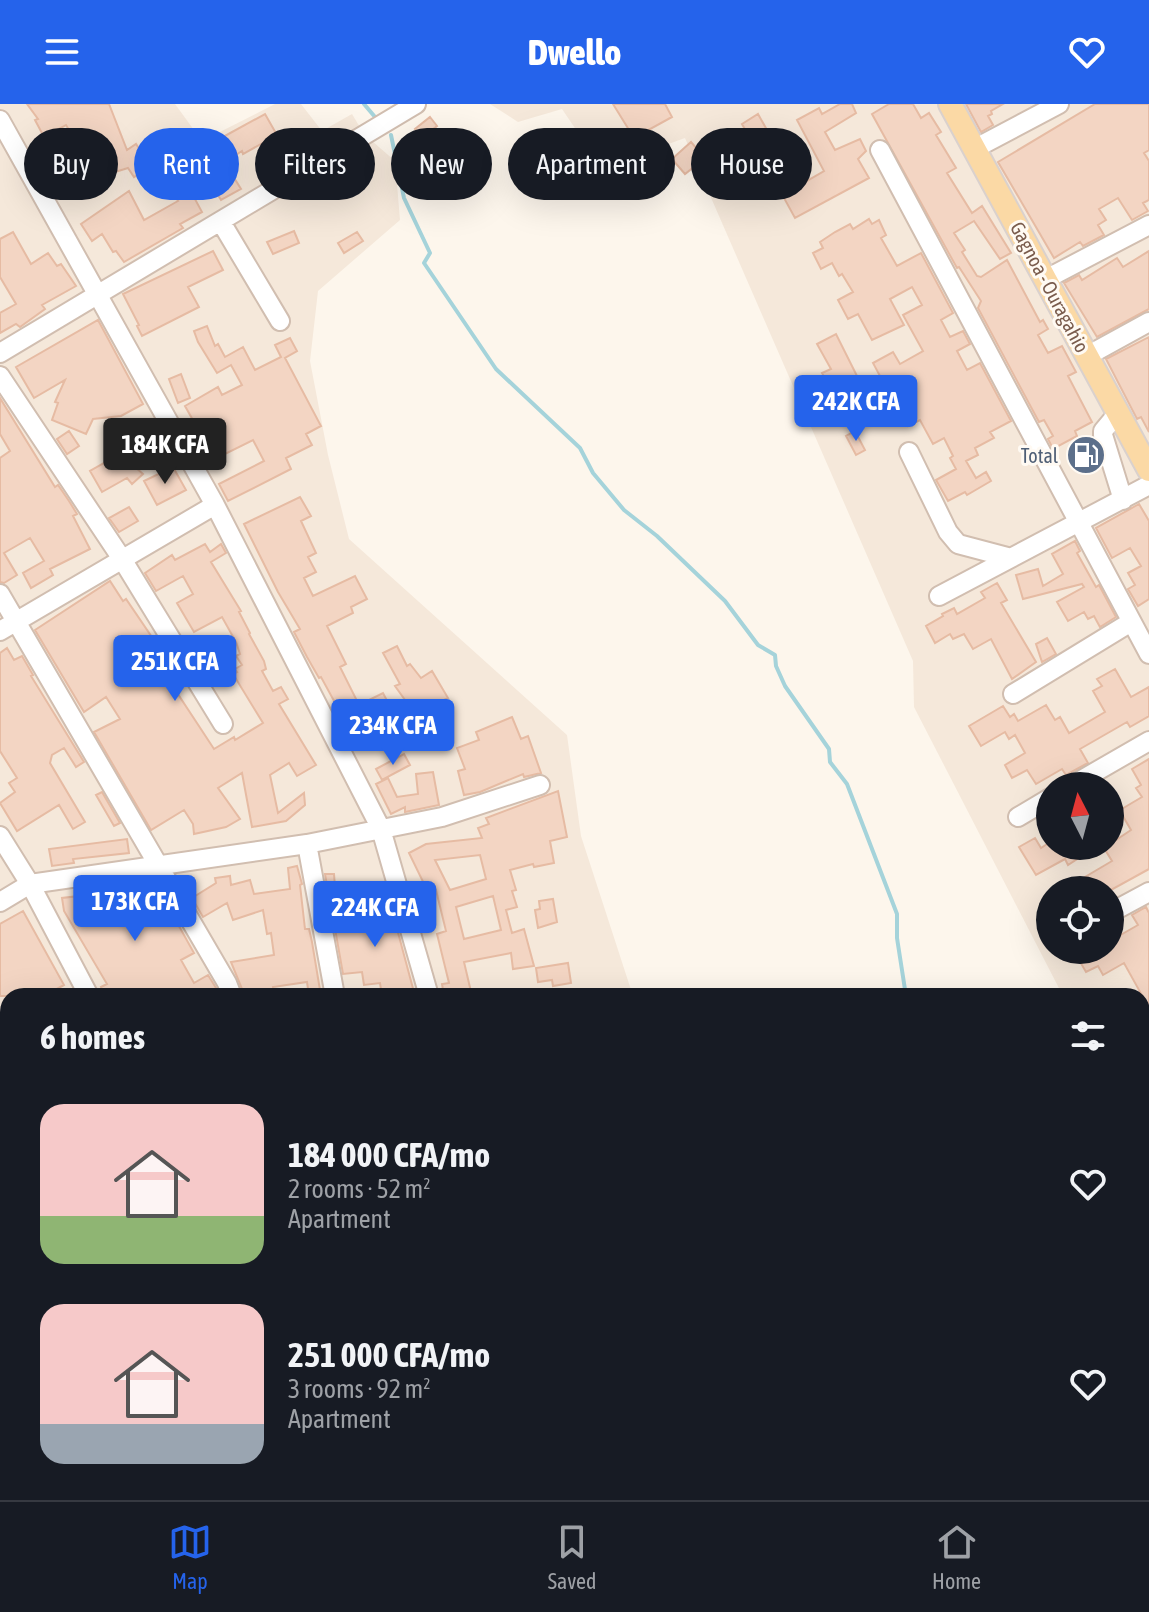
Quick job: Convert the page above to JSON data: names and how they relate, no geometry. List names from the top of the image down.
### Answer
{
  "streets": {
    "main road": ["Gagnoa - Ouragahio"]
  },
  "places": {
    "fuel station": ["Total"]
  },
  "north": "top",
  "page": {
    "header": "Dwello",
    "chip": [
      "Buy",
      "Rent",
      "Filters",
      "New",
      "Apartment",
      "House"
    ],
    "price": [
      "242K CFA",
      "184K CFA",
      "251K CFA",
      "234K CFA",
      "173K CFA",
      "224K CFA"
    ],
    "heading": "6 homes",
    "list": [
      {
        "name": "184 000 CFA/mo",
        "note": "2 rooms · 52 m² · Apartment"
      },
      {
        "name": "251 000 CFA/mo",
        "note": "3 rooms · 92 m² · Apartment"
      }
    ],
    "tabs": ["Map", "Saved", "Home"]
  }
}
